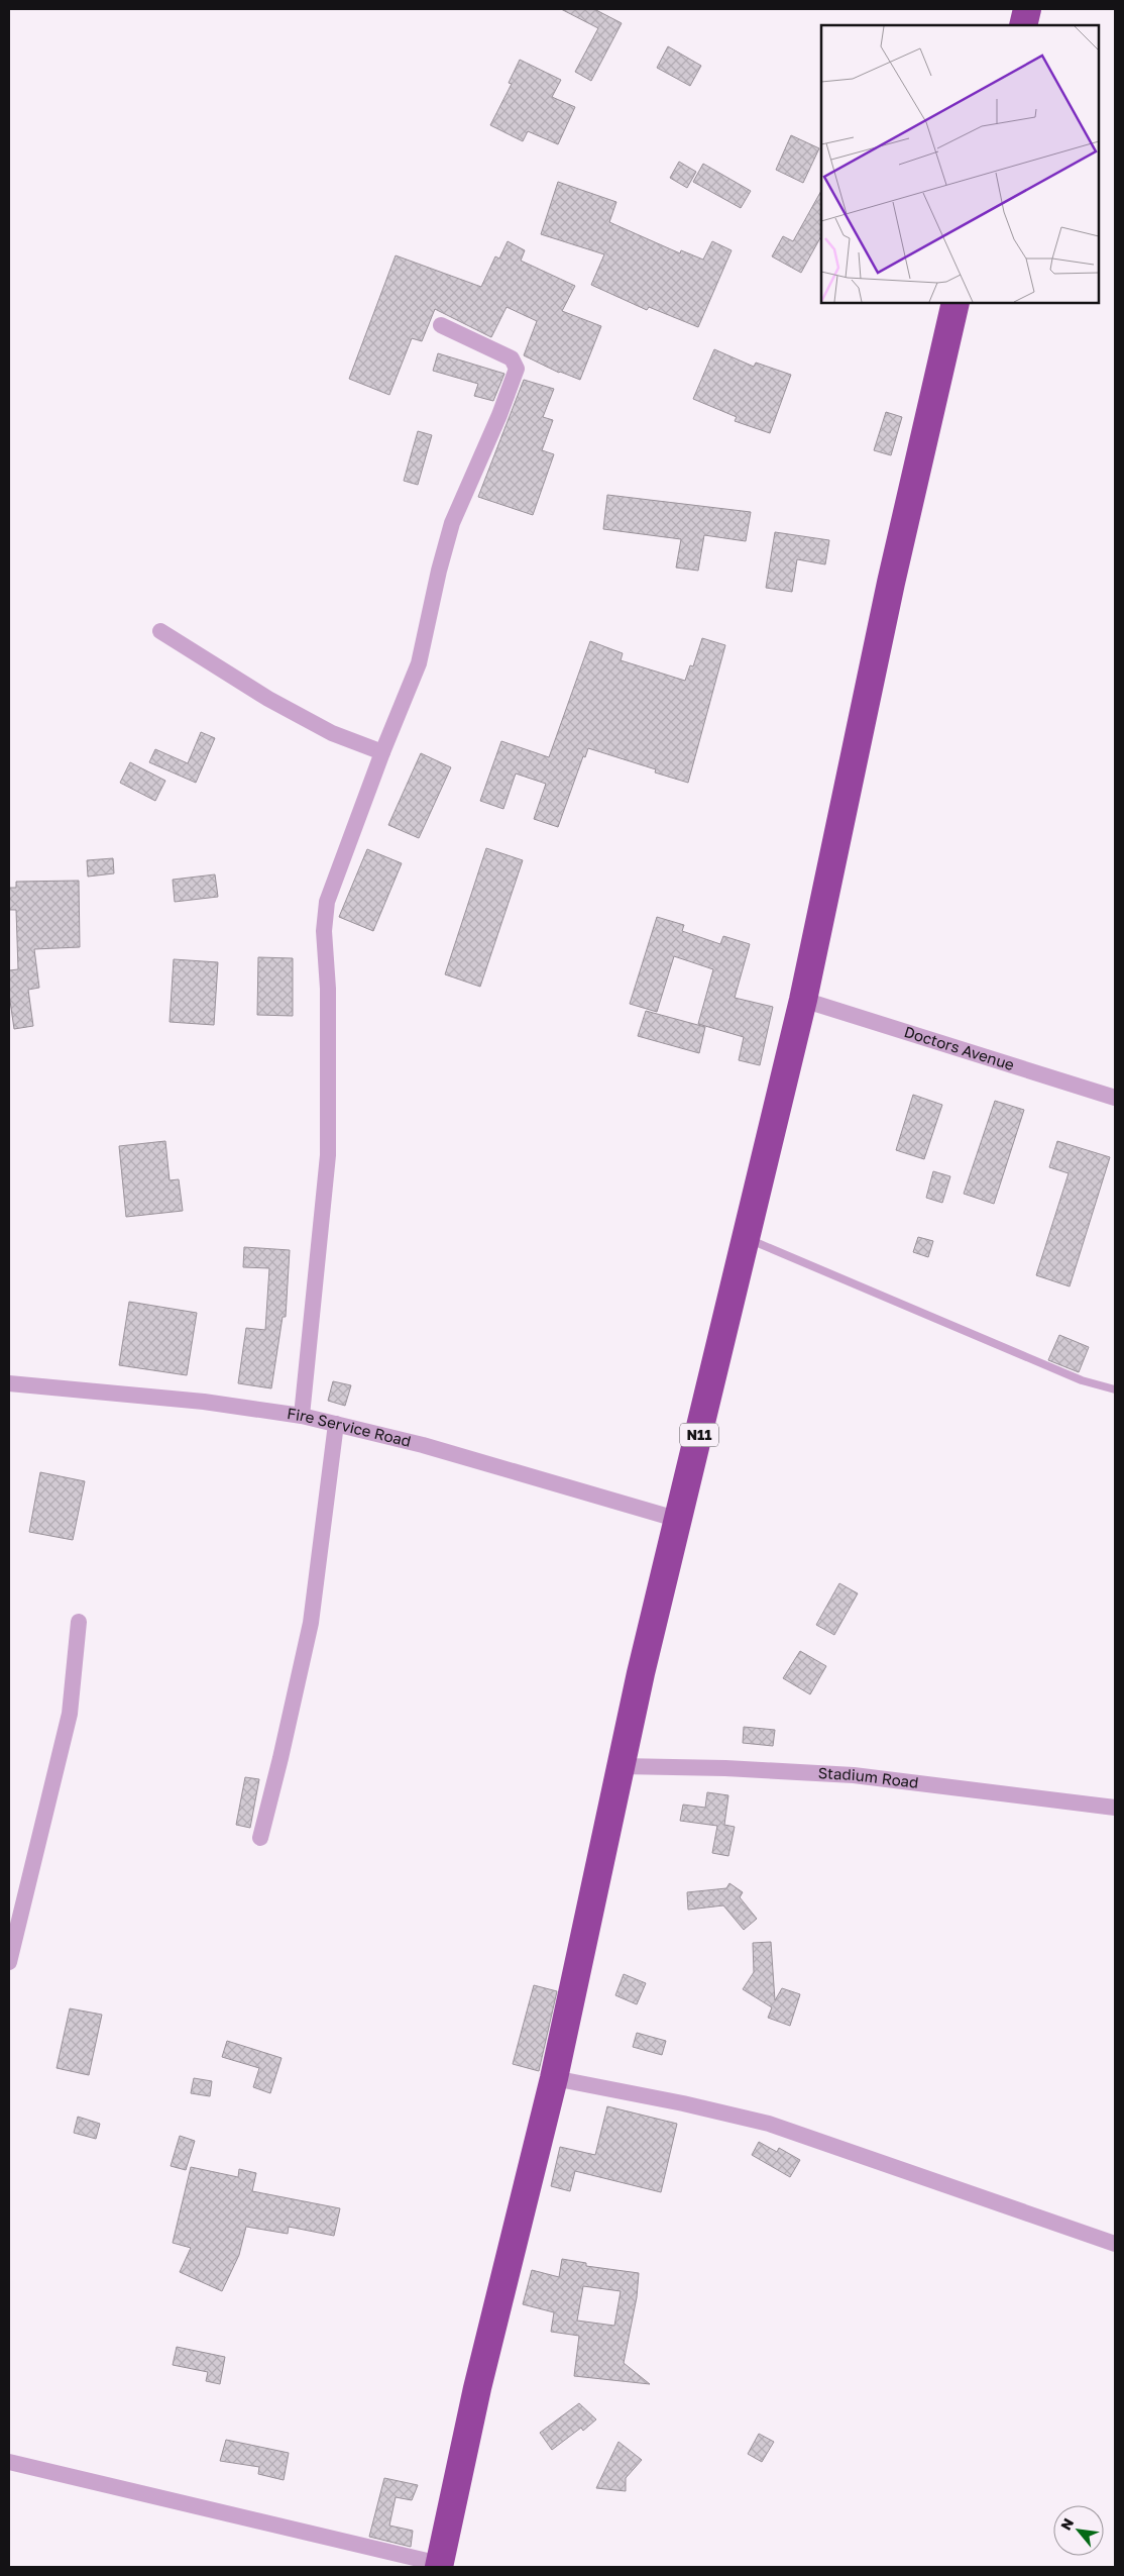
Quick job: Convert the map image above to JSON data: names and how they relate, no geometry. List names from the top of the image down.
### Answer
{
  "streets": {
    "highway": ["N11"],
    "street": ["Doctors Avenue", "Fire Service Road", "Stadium Road"]
  },
  "crossings": [
    ["Doctors Avenue", "N11"],
    ["Fire Service Road", "N11"],
    ["N11", "Stadium Road"]
  ],
  "north": "top left"
}
